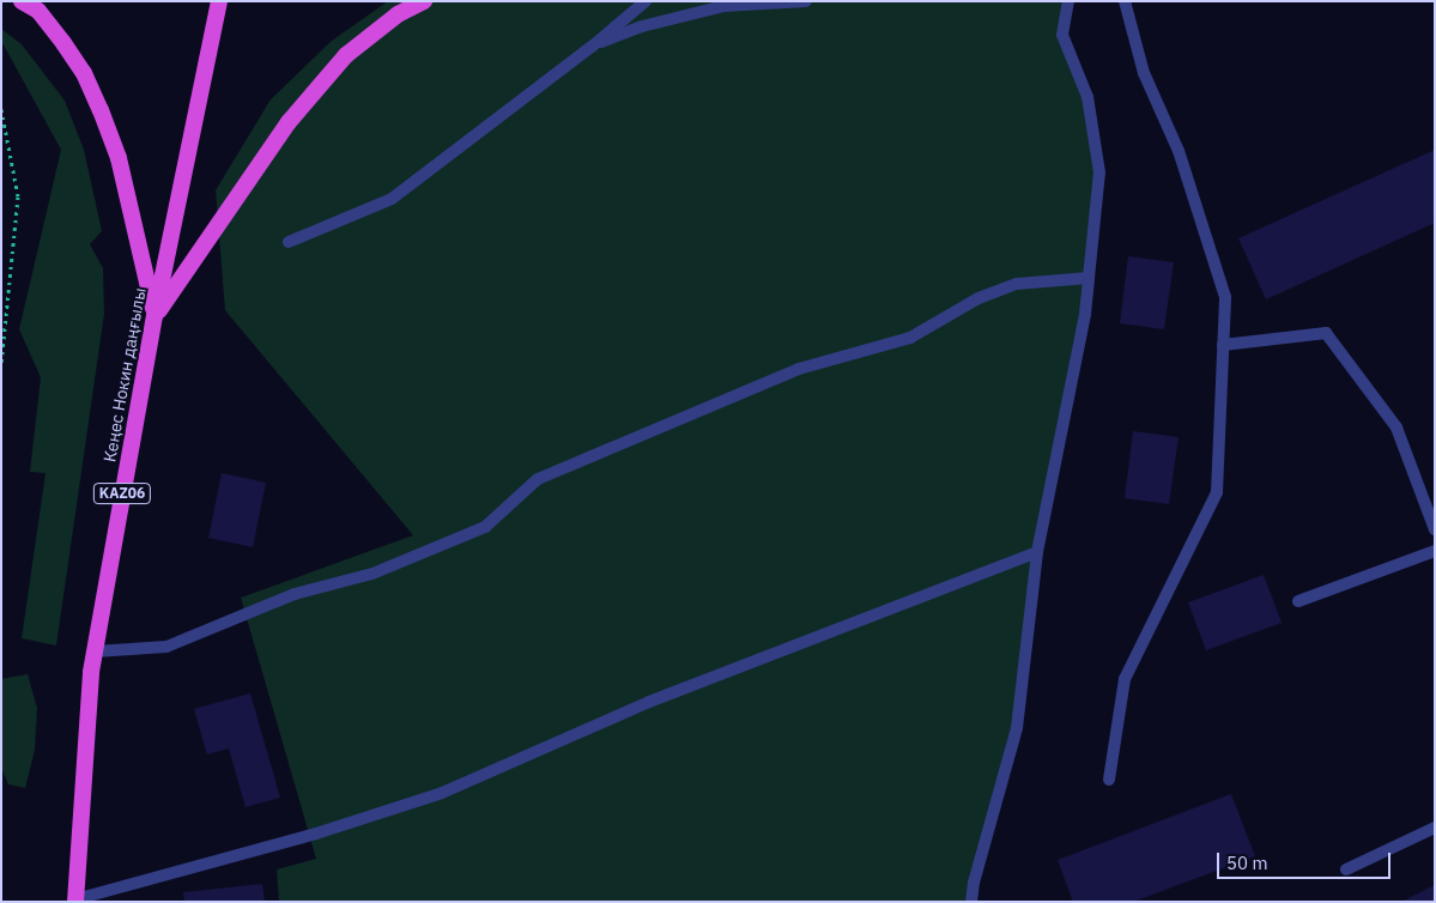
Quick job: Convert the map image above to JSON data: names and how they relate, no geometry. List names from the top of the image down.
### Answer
{
  "streets": {
    "highway": ["Кеңес Нокин даңғылы", "KАZ06"]
  },
  "scale_bar": "50 m"
}
